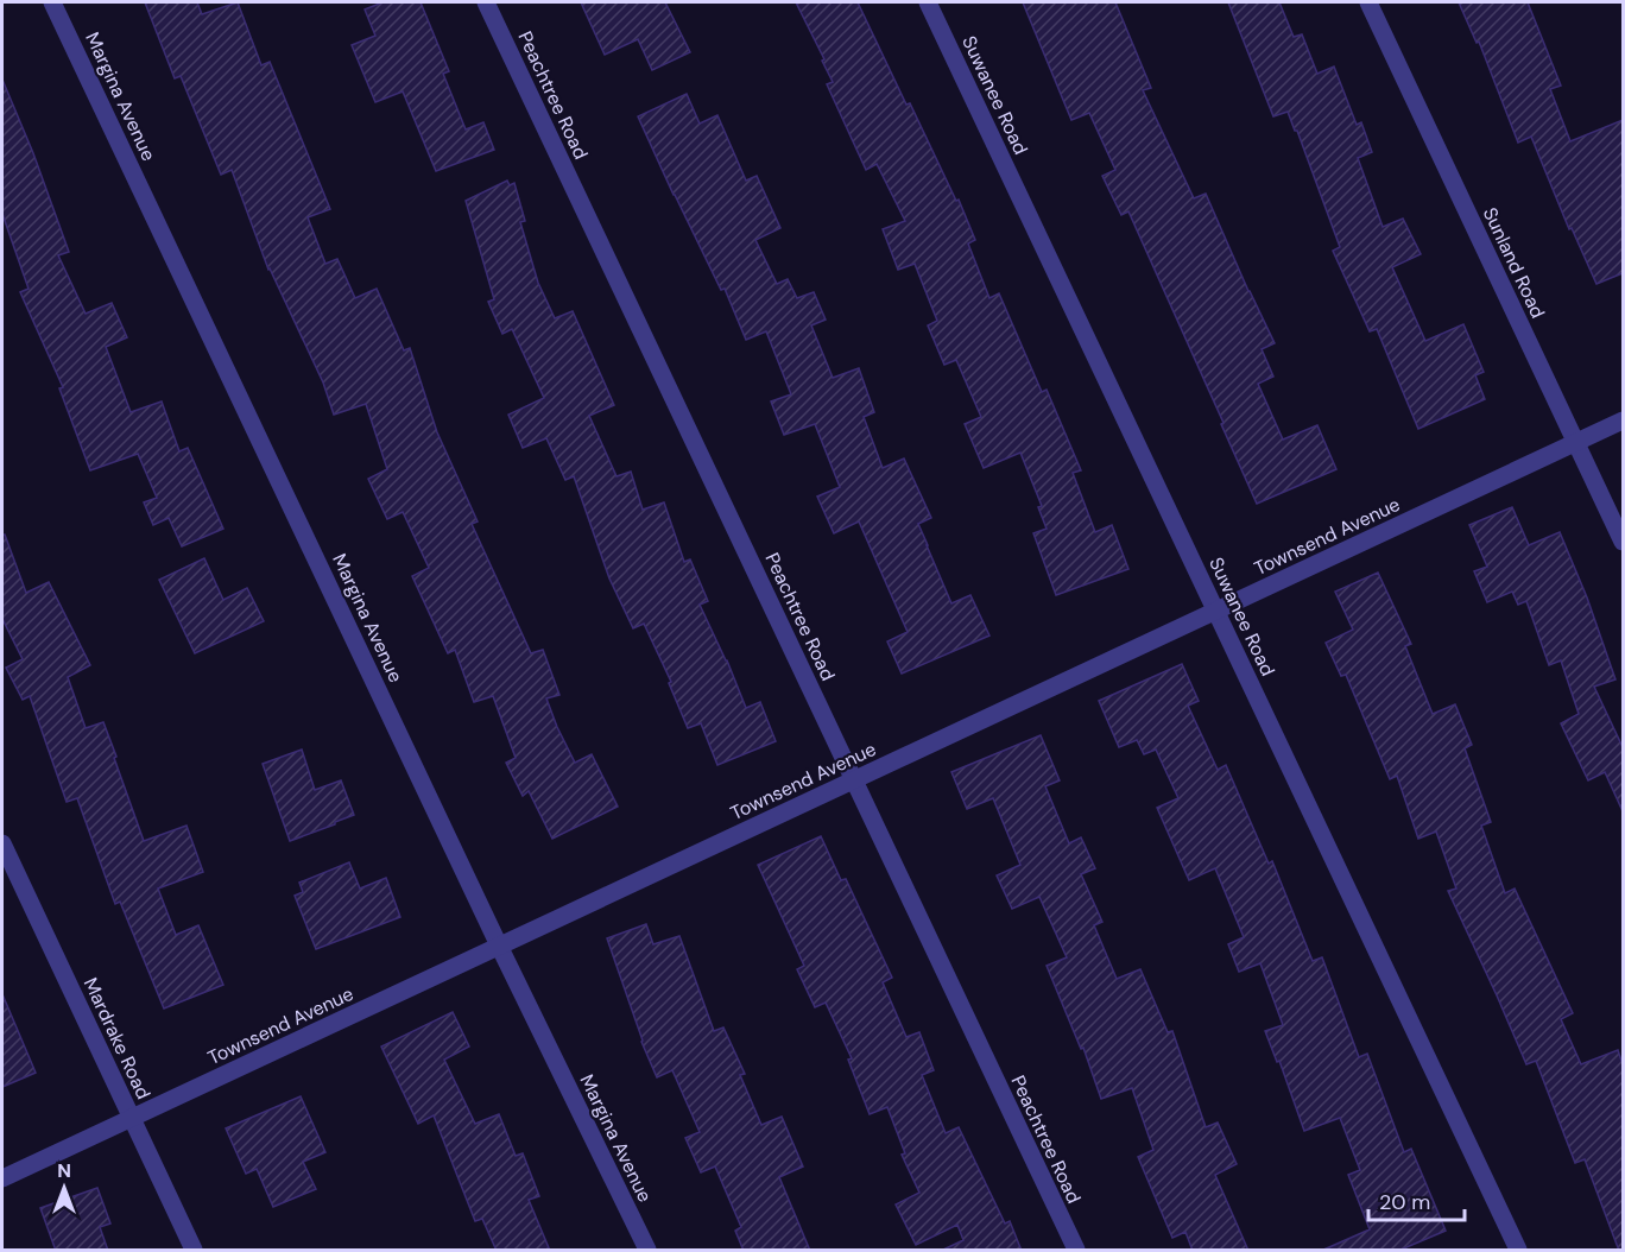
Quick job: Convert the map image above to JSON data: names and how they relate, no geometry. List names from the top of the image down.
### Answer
{
  "streets": {
    "street": [
      "Peachtree Road",
      "Suwanee Road",
      "Margina Avenue",
      "Sunland Road",
      "Townsend Avenue",
      "Mardrake Road"
    ]
  },
  "crossings": [
    ["Peachtree Road", "Townsend Avenue"],
    ["Suwanee Road", "Townsend Avenue"],
    ["Margina Avenue", "Townsend Avenue"],
    ["Sunland Road", "Townsend Avenue"],
    ["Townsend Avenue", "Mardrake Road"]
  ],
  "scale_bar": "20 m",
  "north": "top"
}
